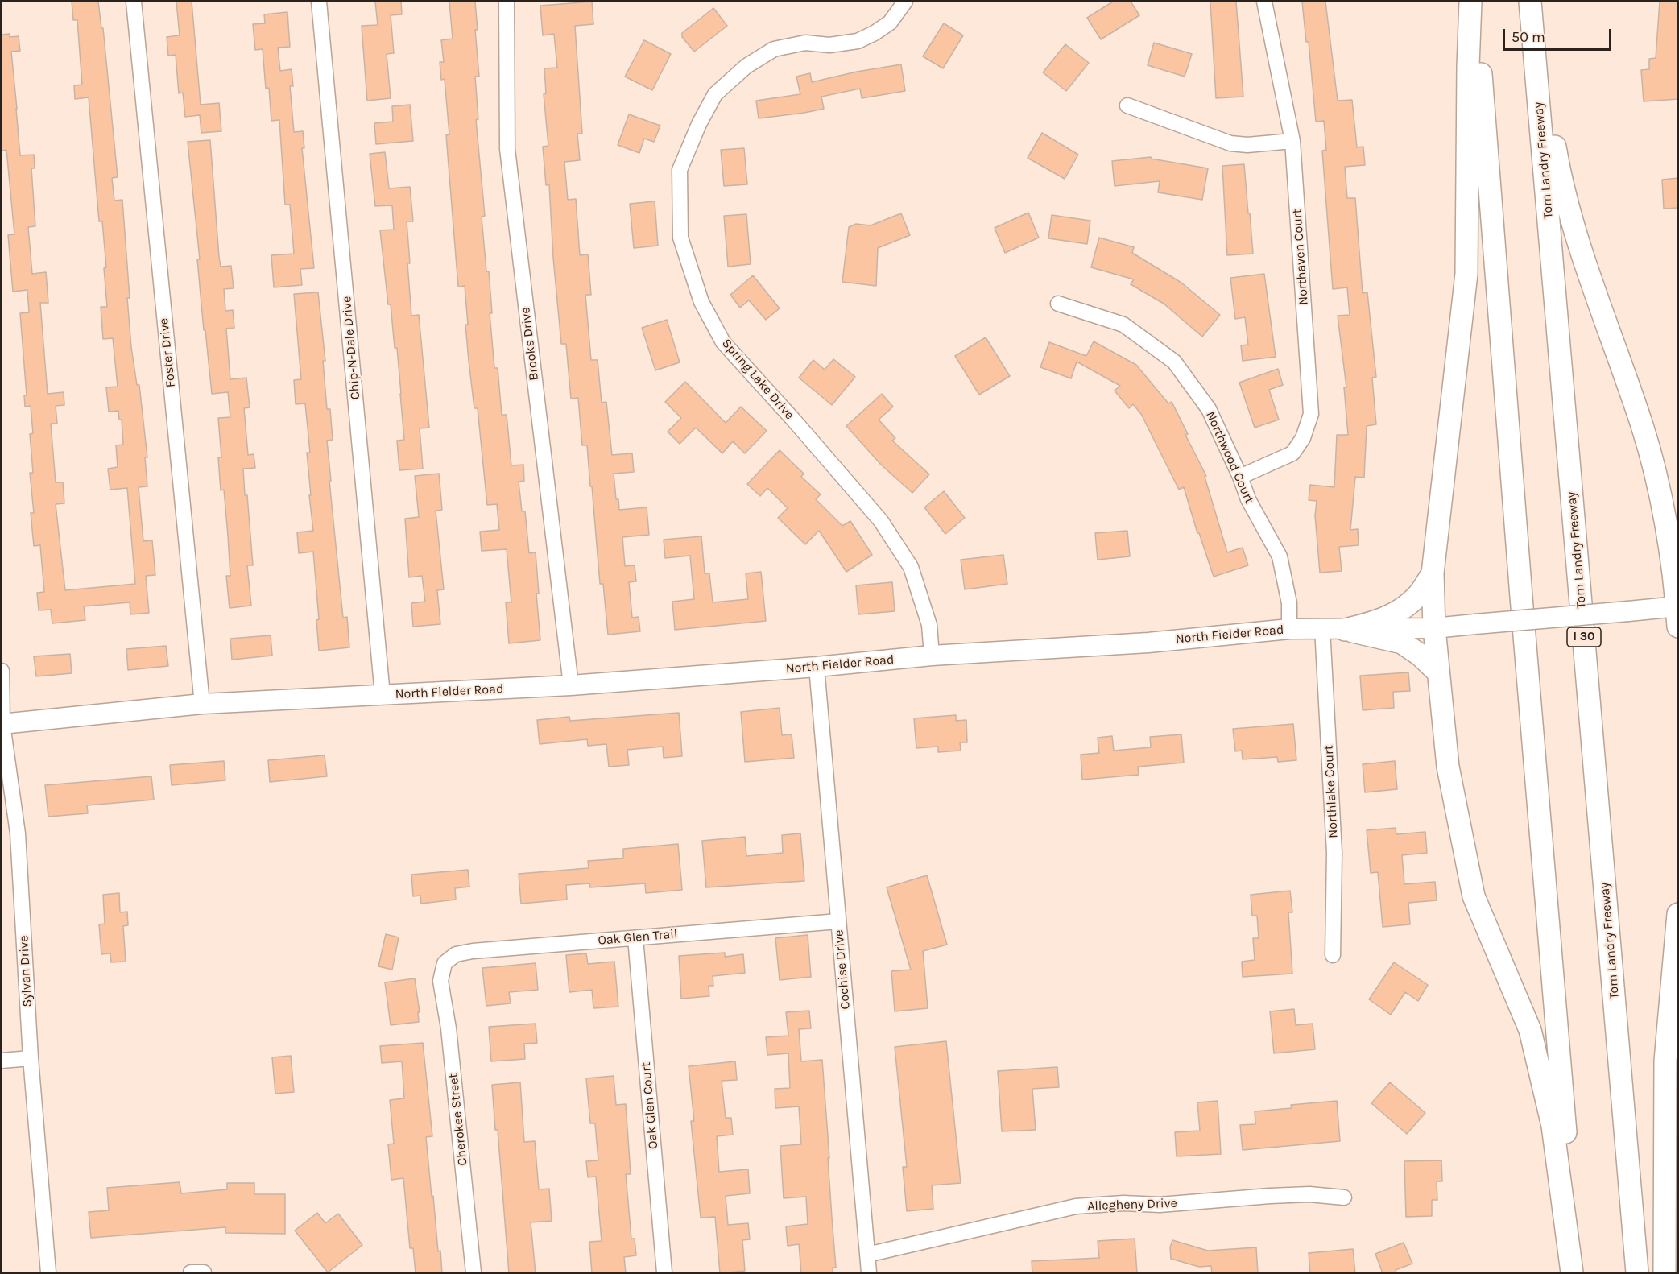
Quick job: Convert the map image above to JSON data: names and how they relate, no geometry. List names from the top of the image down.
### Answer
{
  "streets": {
    "highway": ["Tom Landry Freeway", "I 30"],
    "main road": ["North Fielder Road"],
    "street": [
      "Northaven Court",
      "Brooks Drive",
      "Chip-N-Dale Drive",
      "Foster Drive",
      "Spring Lake Drive",
      "Northwood Court",
      "Northlake Court",
      "Oak Glen Trail",
      "Cochise Drive",
      "Sylvan Drive",
      "Oak Glen Court",
      "Cherokee Street",
      "Allegheny Drive"
    ]
  },
  "crossings": [
    ["Northaven Court", "Northwood Court"],
    ["Brooks Drive", "North Fielder Road"],
    ["Chip-N-Dale Drive", "North Fielder Road"],
    ["Foster Drive", "North Fielder Road"],
    ["Spring Lake Drive", "North Fielder Road"],
    ["Northwood Court", "North Fielder Road"],
    ["North Fielder Road", "Northlake Court"],
    ["North Fielder Road", "Cochise Drive"],
    ["North Fielder Road", "Sylvan Drive"],
    ["Oak Glen Trail", "Cochise Drive"],
    ["Oak Glen Trail", "Oak Glen Court"],
    ["Oak Glen Trail", "Cherokee Street"],
    ["Cochise Drive", "Allegheny Drive"]
  ],
  "scale_bar": "50 m"
}
